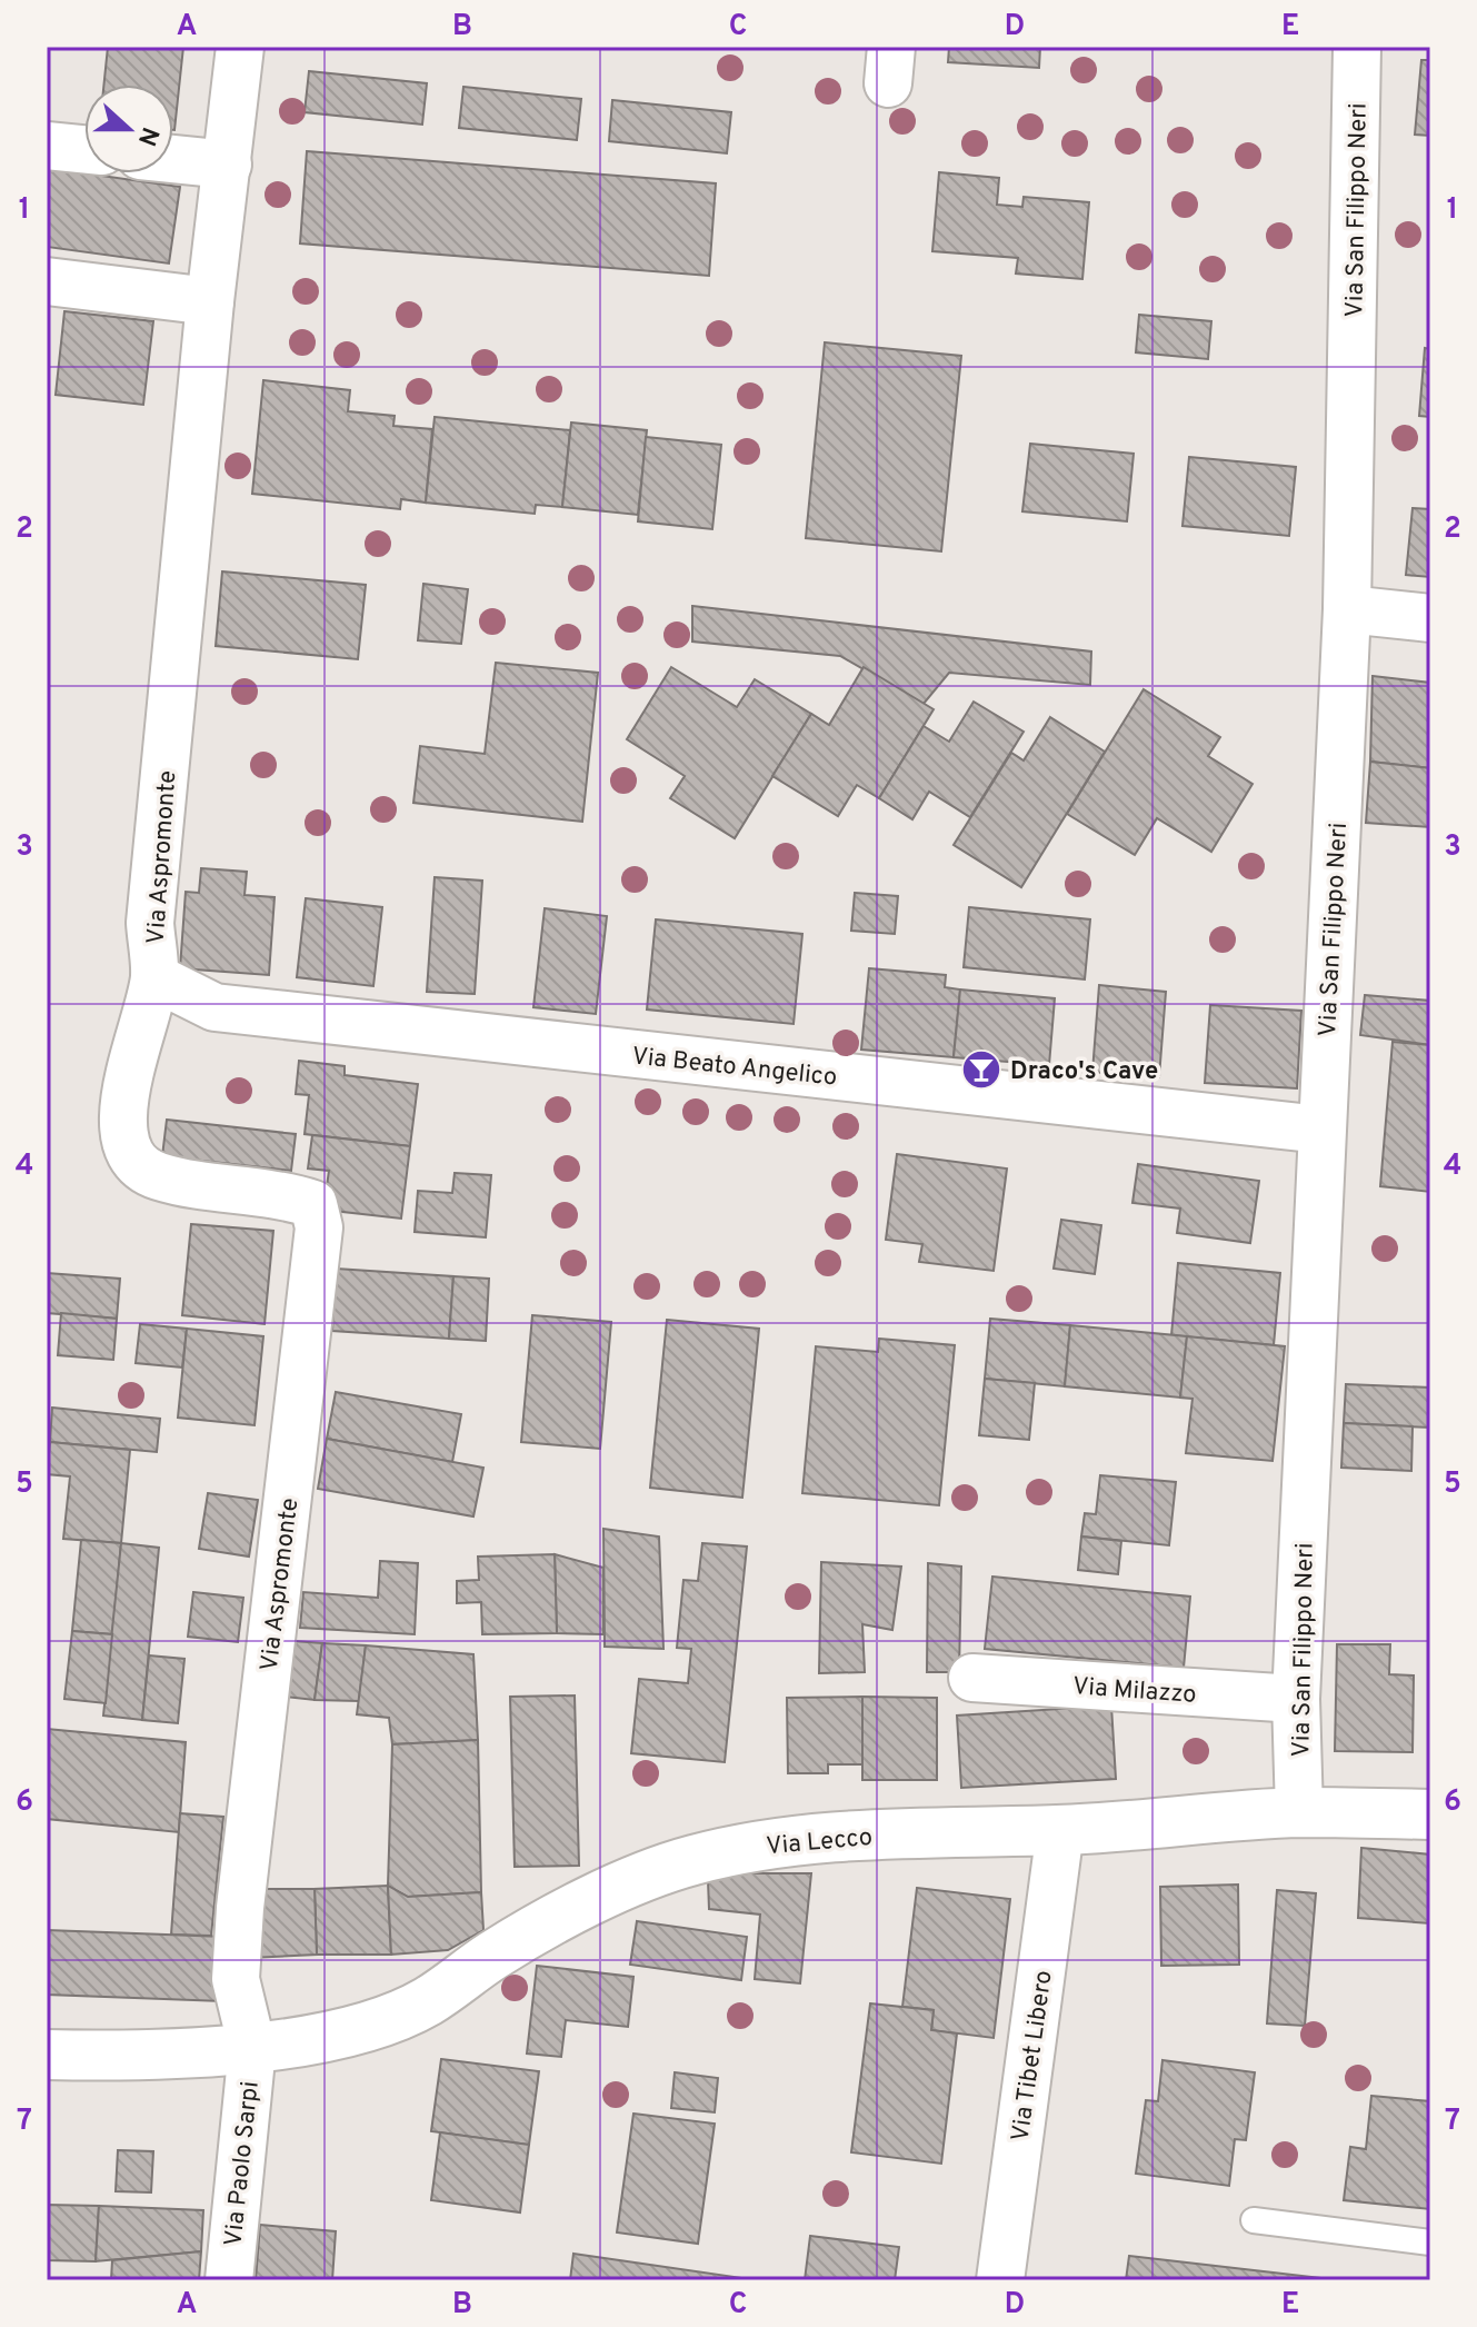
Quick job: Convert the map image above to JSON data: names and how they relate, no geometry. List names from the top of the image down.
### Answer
{
  "streets": {
    "street": [
      "Via San Filippo Neri",
      "Via Aspromonte",
      "Via Beato Angelico",
      "Via Milazzo",
      "Via Lecco",
      "Via Tibet Libero",
      "Via Paolo Sarpi"
    ]
  },
  "crossings": [
    ["Via San Filippo Neri", "Via Beato Angelico"],
    ["Via San Filippo Neri", "Via Milazzo"],
    ["Via San Filippo Neri", "Via Lecco"],
    ["Via Aspromonte", "Via Beato Angelico"],
    ["Via Aspromonte", "Via Lecco"],
    ["Via Aspromonte", "Via Paolo Sarpi"],
    ["Via Lecco", "Via Tibet Libero"],
    ["Via Lecco", "Via Paolo Sarpi"]
  ],
  "places": {
    "bar": ["Draco's Cave"]
  },
  "north": "right",
  "grid": {
    "columns": [
      "A",
      "B",
      "C",
      "D",
      "E"
    ],
    "rows": [
      "1",
      "2",
      "3",
      "4",
      "5",
      "6",
      "7"
    ]
  }
}
